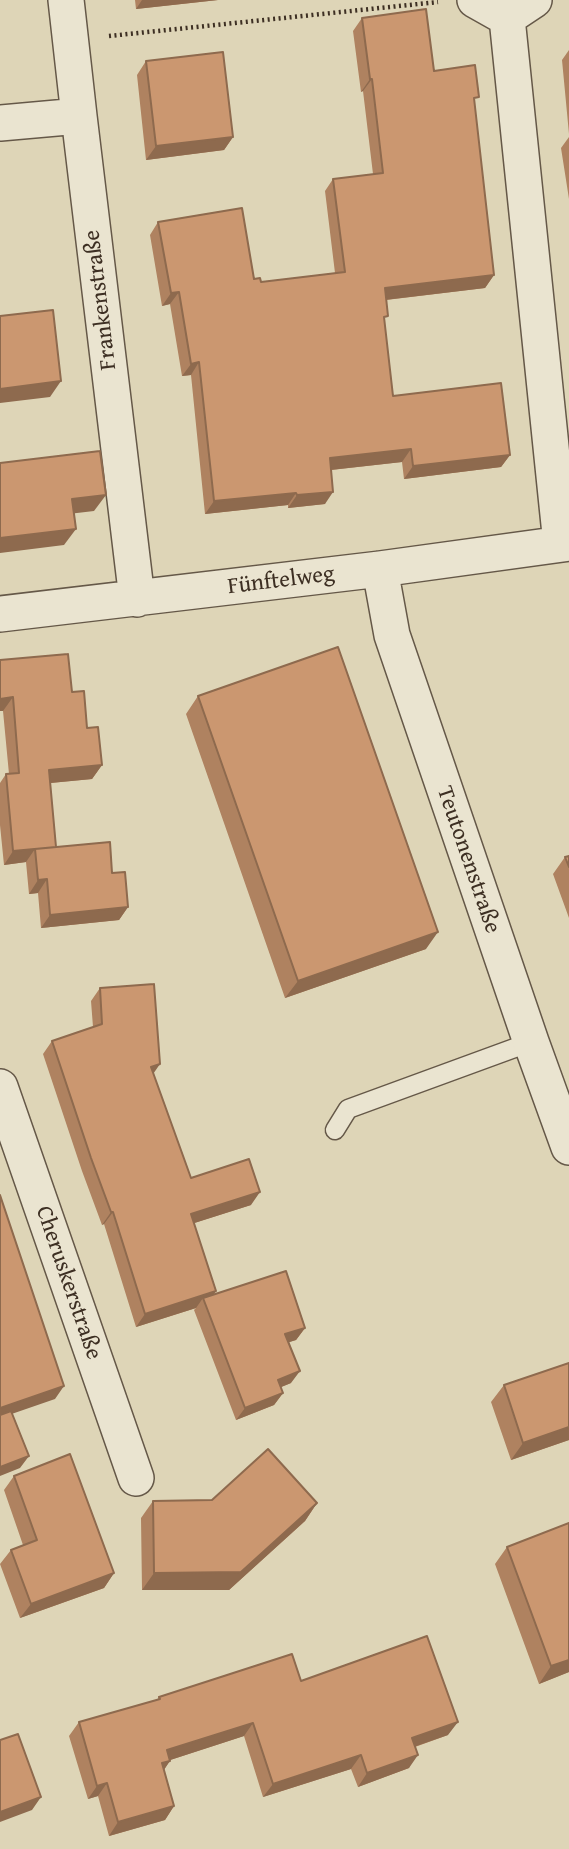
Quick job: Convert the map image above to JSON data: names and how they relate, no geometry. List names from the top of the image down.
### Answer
{
  "streets": {
    "street": [
      "Frankenstraße",
      "Fünftelweg",
      "Teutonenstraße",
      "Cheruskerstraße"
    ]
  },
  "crossings": [
    ["Frankenstraße", "Fünftelweg"],
    ["Fünftelweg", "Teutonenstraße"]
  ]
}
